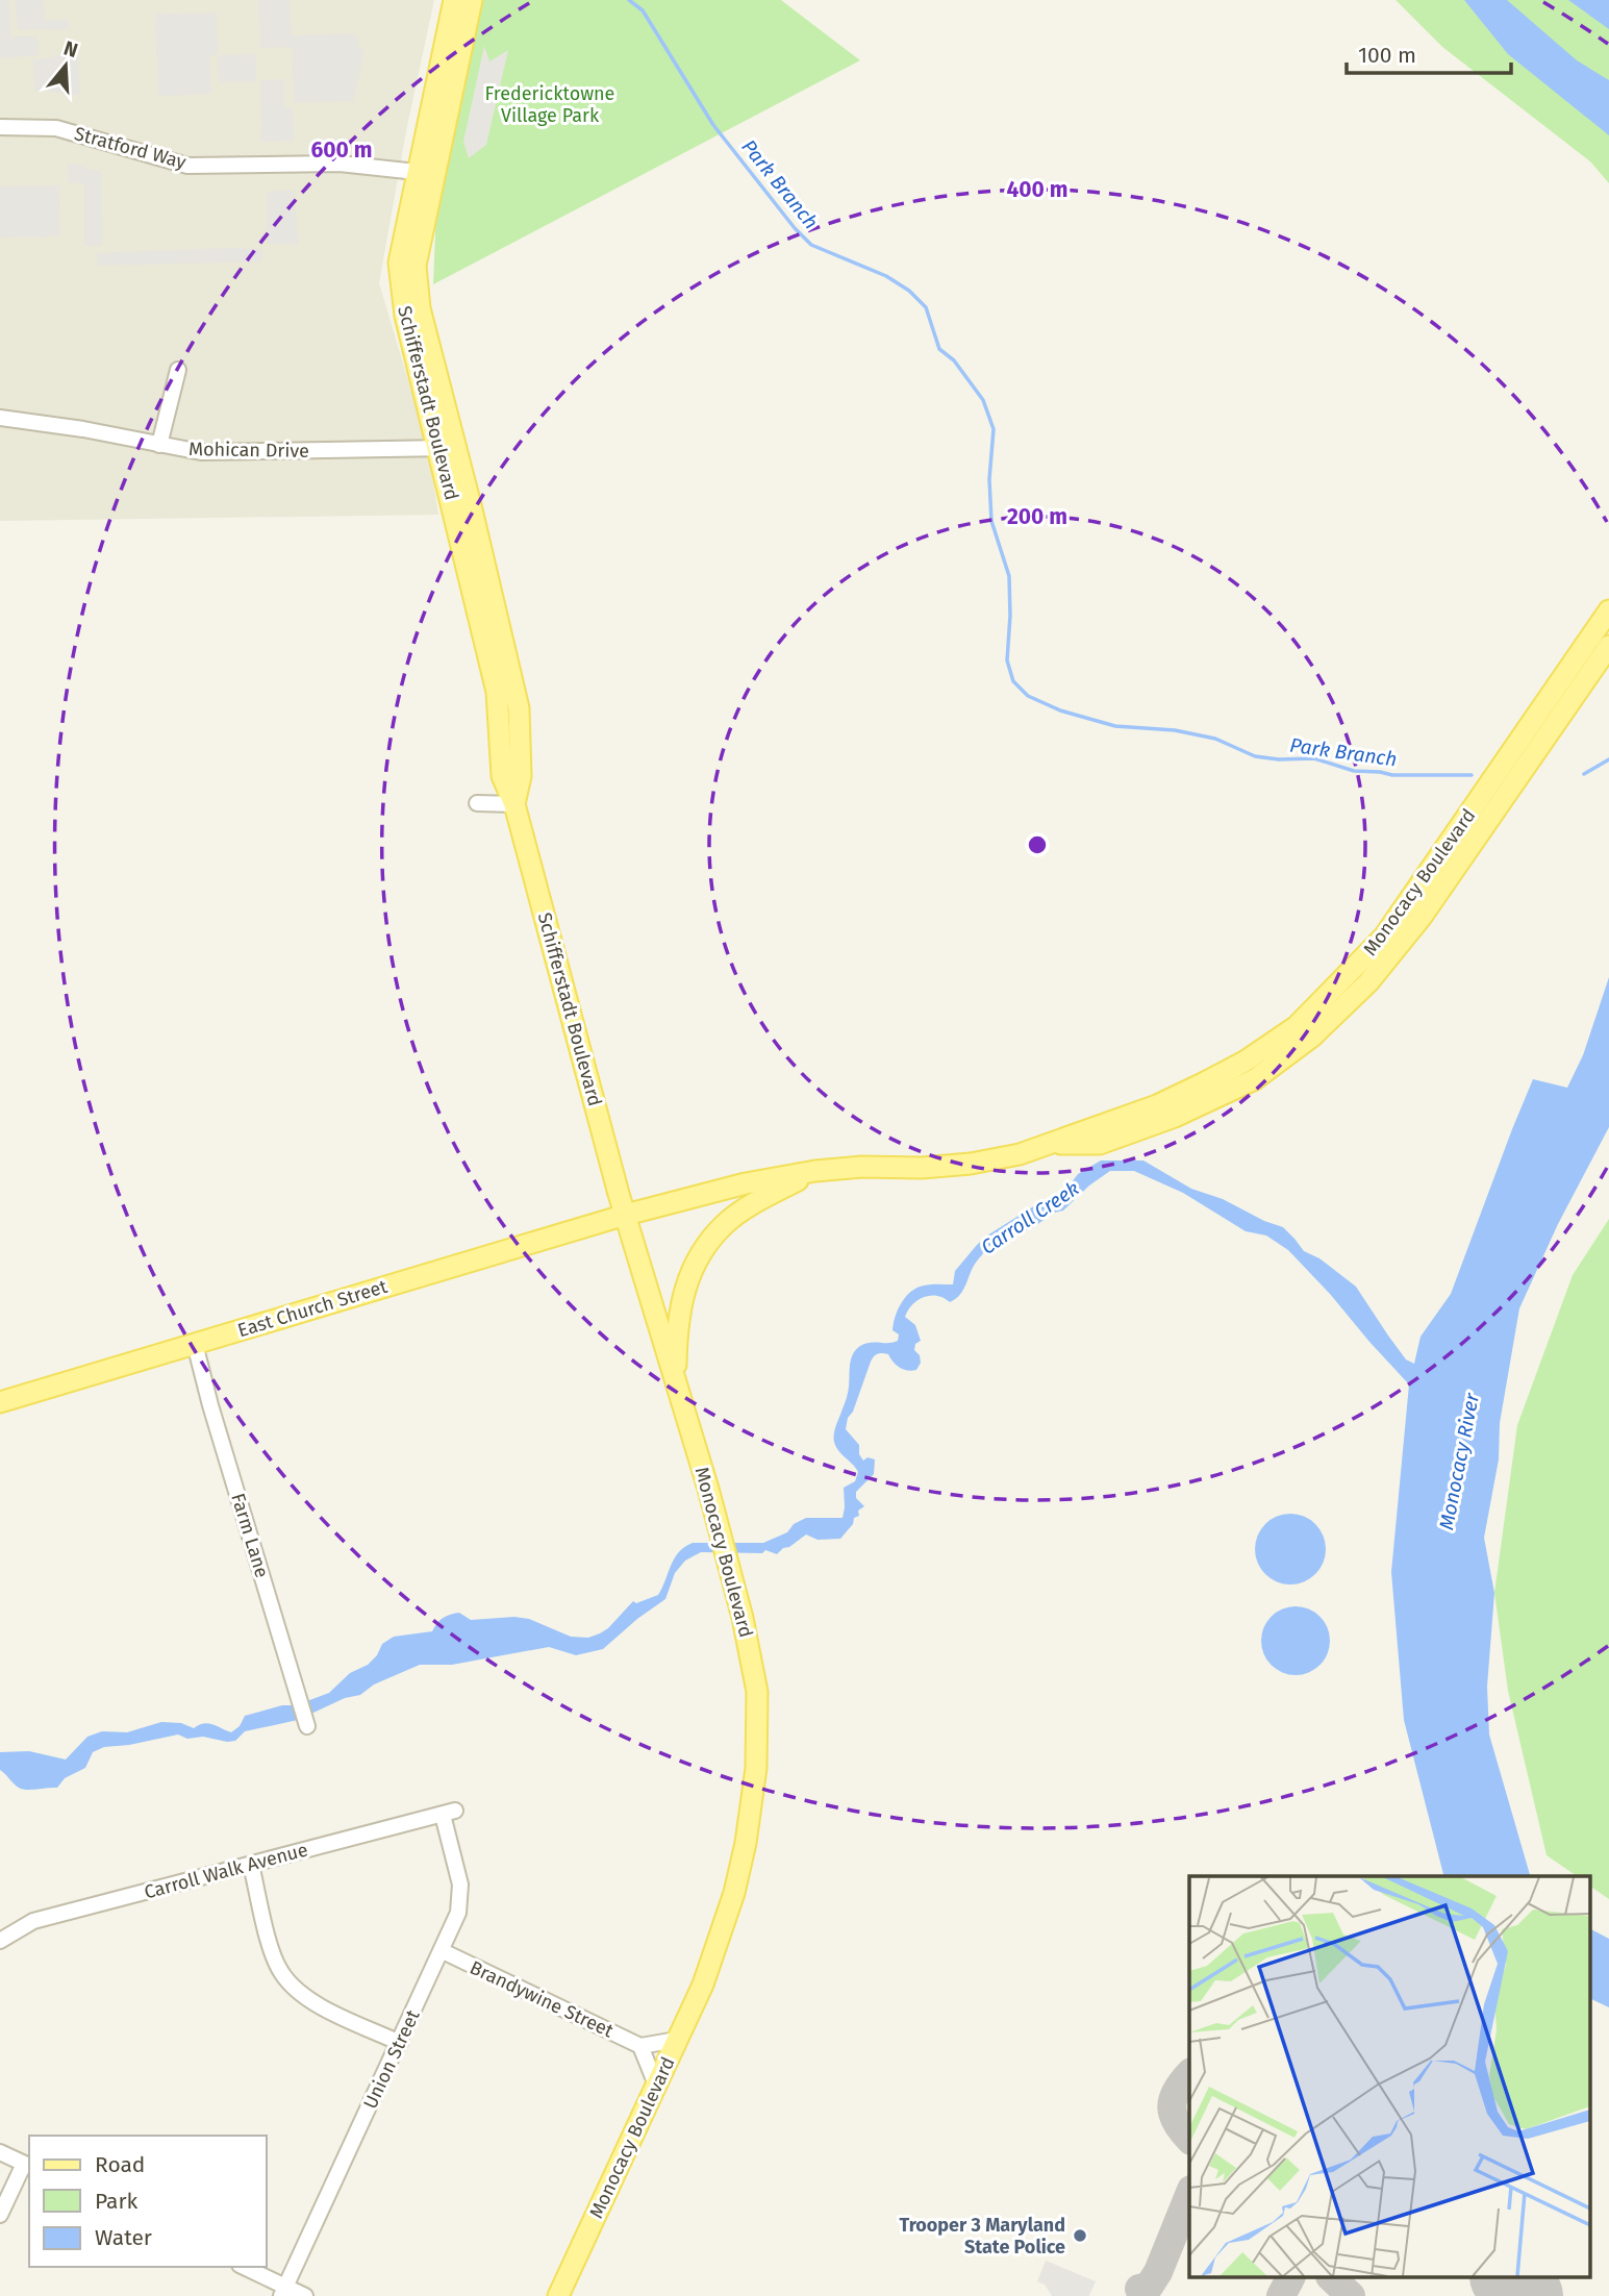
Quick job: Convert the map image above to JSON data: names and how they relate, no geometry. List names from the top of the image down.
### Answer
{
  "streets": {
    "main road": ["Schifferstadt Boulevard", "Monocacy Boulevard", "East Church Street"],
    "street": [
      "Stratford Way",
      "Mohican Drive",
      "Farm Lane",
      "Carroll Walk Avenue",
      "Brandywine Street",
      "Union Street"
    ]
  },
  "crossings": [
    ["Stratford Way", "Schifferstadt Boulevard"],
    ["Schifferstadt Boulevard", "Mohican Drive"],
    ["Schifferstadt Boulevard", "Monocacy Boulevard"],
    ["Schifferstadt Boulevard", "East Church Street"],
    ["Monocacy Boulevard", "East Church Street"],
    ["East Church Street", "Farm Lane"],
    ["Carroll Walk Avenue", "Union Street"],
    ["Brandywine Street", "Union Street"]
  ],
  "water": ["Park Branch", "Carroll Creek", "Monocacy River"],
  "parks": ["Fredericktowne Village Park"],
  "places": ["Trooper 3 Maryland State Police"],
  "legend": ["Road", "Park", "Water"],
  "scale_bar": "100 m",
  "north": "top",
  "rings": ["600 m", "400 m", "200 m"]
}
